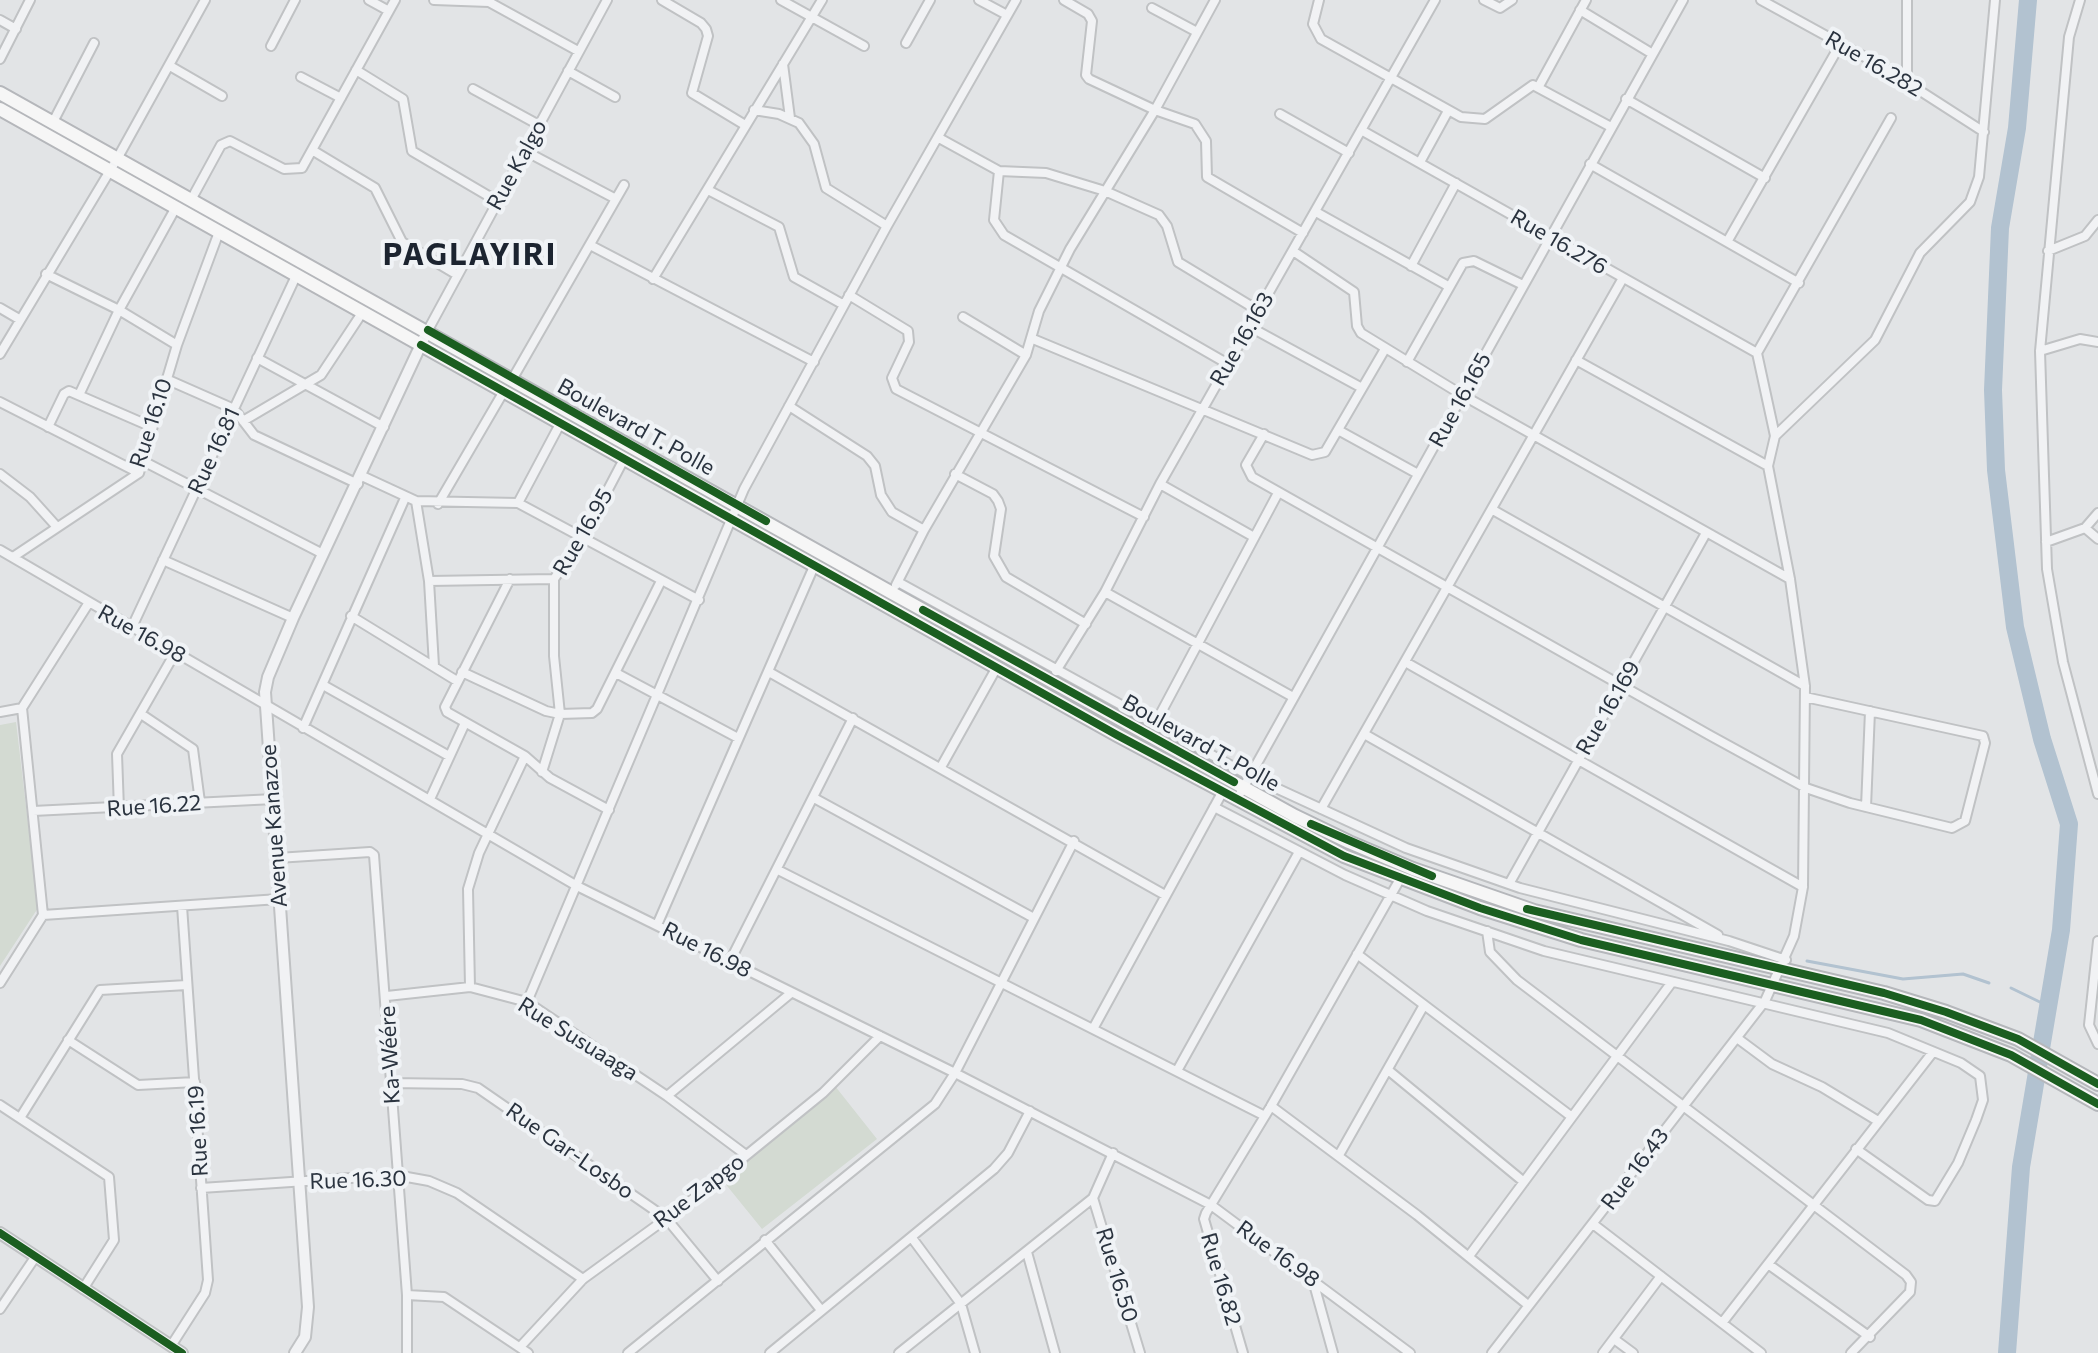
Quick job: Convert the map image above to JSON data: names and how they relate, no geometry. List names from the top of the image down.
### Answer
{
  "streets": {
    "highway": ["Boulevard T. Polle"],
    "street": [
      "Rue 16.282",
      "Rue Kalgo",
      "Rue 16.276",
      "Rue 16.163",
      "Rue 16.165",
      "Rue 16.10",
      "Rue 16.81",
      "Rue 16.95",
      "Rue 16.98",
      "Rue 16.169",
      "Rue 16.22",
      "Avenue Kanazoe",
      "Rue Susuaaga",
      "Ka-Wéére",
      "Rue 16.19",
      "Rue Gar-Losbo",
      "Rue 16.43",
      "Rue 16.30",
      "Rue Zapgo",
      "Rue 16.50",
      "Rue 16.82"
    ]
  },
  "crossings": [
    ["Rue Kalgo", "Boulevard T. Polle"],
    ["Rue Kalgo", "Avenue Kanazoe"],
    ["Rue 16.276", "Rue 16.163"],
    ["Rue 16.276", "Rue 16.165"],
    ["Rue 16.163", "Boulevard T. Polle"],
    ["Rue 16.165", "Boulevard T. Polle"],
    ["Rue 16.10", "Boulevard T. Polle"],
    ["Rue 16.10", "Rue 16.98"],
    ["Boulevard T. Polle", "Rue 16.81"],
    ["Boulevard T. Polle", "Rue 16.95"],
    ["Boulevard T. Polle", "Avenue Kanazoe"],
    ["Boulevard T. Polle", "Rue 16.43"],
    ["Rue 16.81", "Rue 16.98"],
    ["Rue 16.98", "Avenue Kanazoe"],
    ["Rue 16.98", "Rue Zapgo"],
    ["Rue 16.98", "Rue 16.82"],
    ["Rue 16.22", "Avenue Kanazoe"],
    ["Avenue Kanazoe", "Ka-Wéére"],
    ["Avenue Kanazoe", "Rue 16.30"],
    ["Rue Susuaaga", "Ka-Wéére"],
    ["Rue Susuaaga", "Rue Zapgo"],
    ["Ka-Wéére", "Rue Gar-Losbo"],
    ["Ka-Wéére", "Rue 16.30"],
    ["Rue 16.19", "Rue 16.30"],
    ["Rue Gar-Losbo", "Rue Zapgo"],
    ["Rue 16.30", "Rue Zapgo"]
  ],
  "districts": ["PAGLAYIRI"]
}
